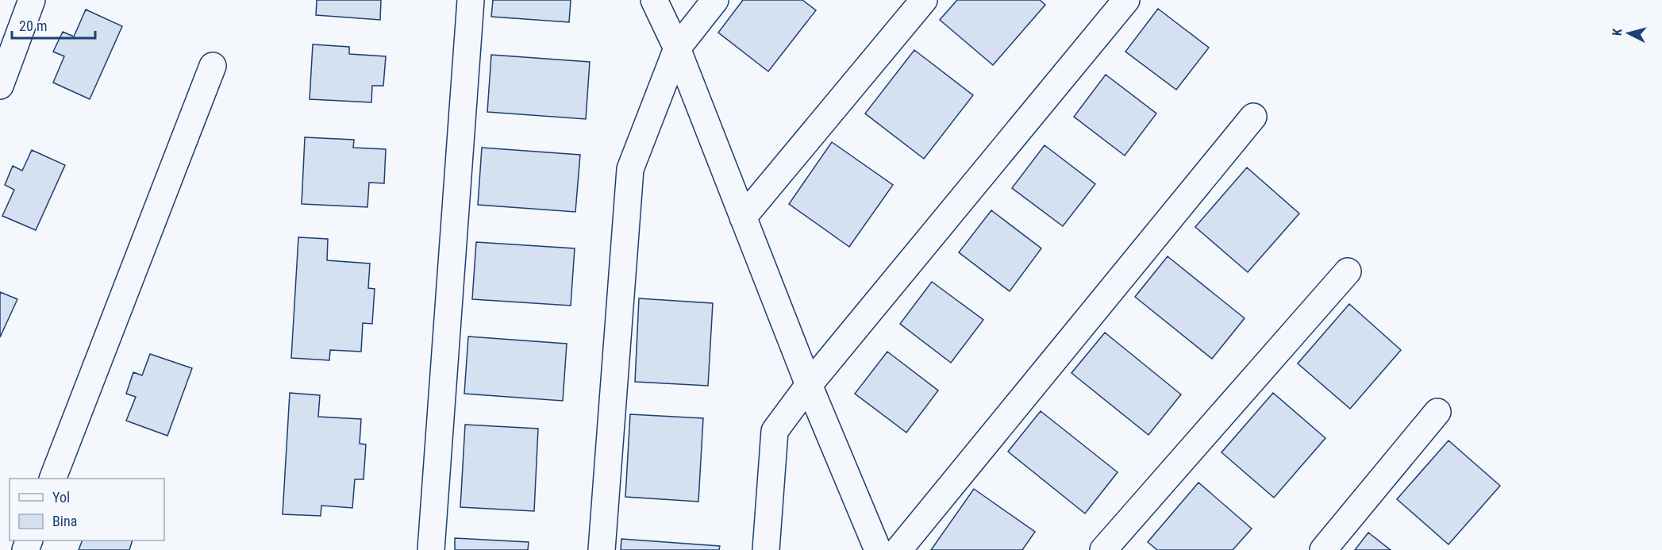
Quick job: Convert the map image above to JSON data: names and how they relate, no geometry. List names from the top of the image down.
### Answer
{
  "legend": ["Yol", "Bina"],
  "scale_bar": "20 m",
  "north": "left"
}
